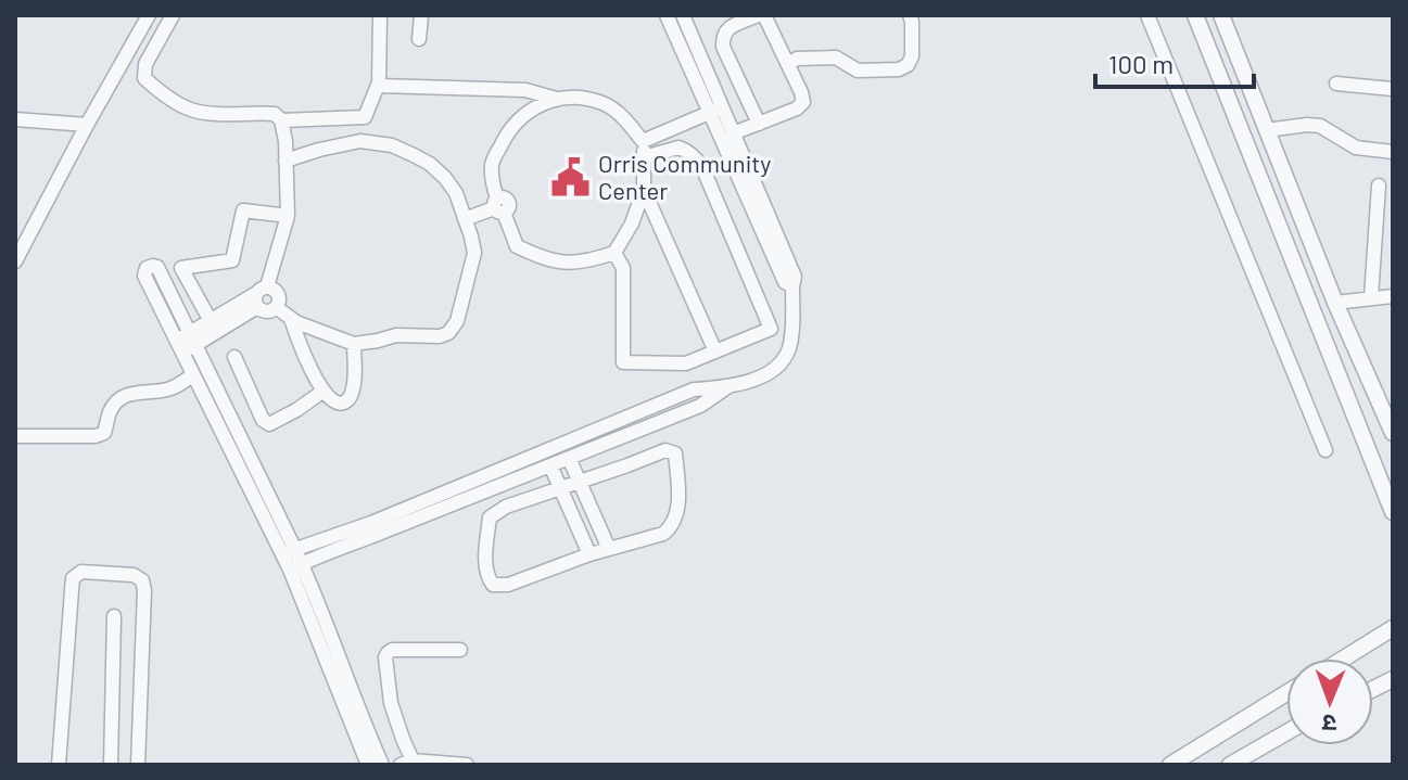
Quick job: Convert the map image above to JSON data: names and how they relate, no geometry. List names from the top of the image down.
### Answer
{
  "places": {
    "public building": ["Orris Community Center"]
  },
  "scale_bar": "100 m",
  "north": "bottom"
}
